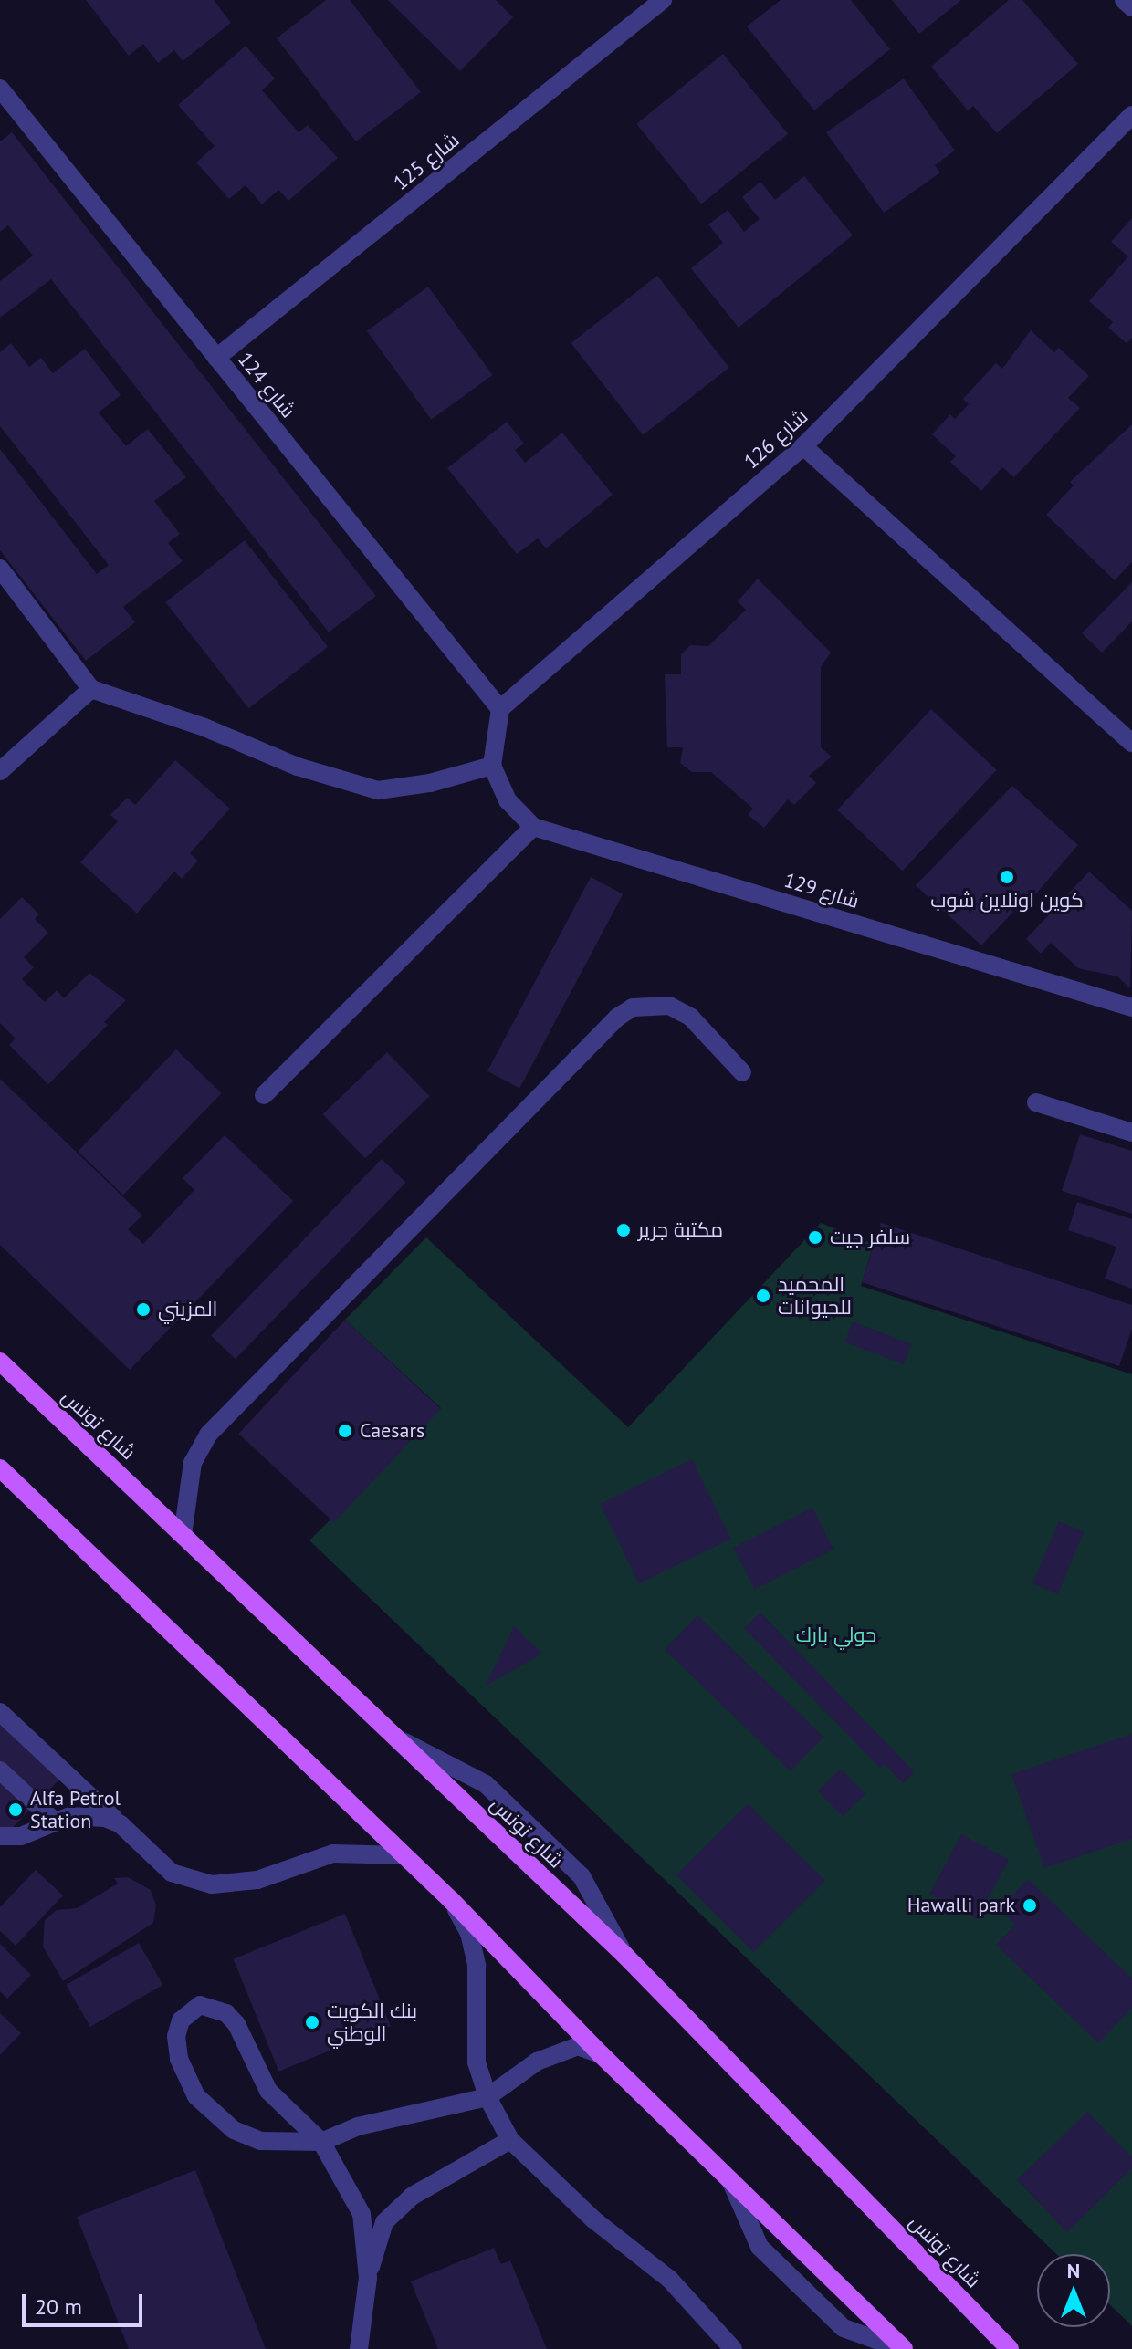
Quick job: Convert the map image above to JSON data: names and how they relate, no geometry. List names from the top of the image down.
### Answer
{
  "streets": {
    "main road": ["شارع تونس"],
    "street": [
      "شارع 125",
      "شارع 124",
      "شارع 126",
      "شارع 129"
    ]
  },
  "crossings": [
    ["شارع 125", "شارع 124"],
    ["شارع 124", "شارع 126"]
  ],
  "parks": ["حولي بارك"],
  "places": [
    "كوين اونلاين شوب",
    "مكتبة جرير",
    "سلفر جيت",
    "المحميد للحيوانات",
    "المزيني",
    "Caesars",
    "Alfa Petrol Station",
    "Hawalli park",
    "بنك الكويت الوطني"
  ],
  "scale_bar": "20 m",
  "north": "top"
}
